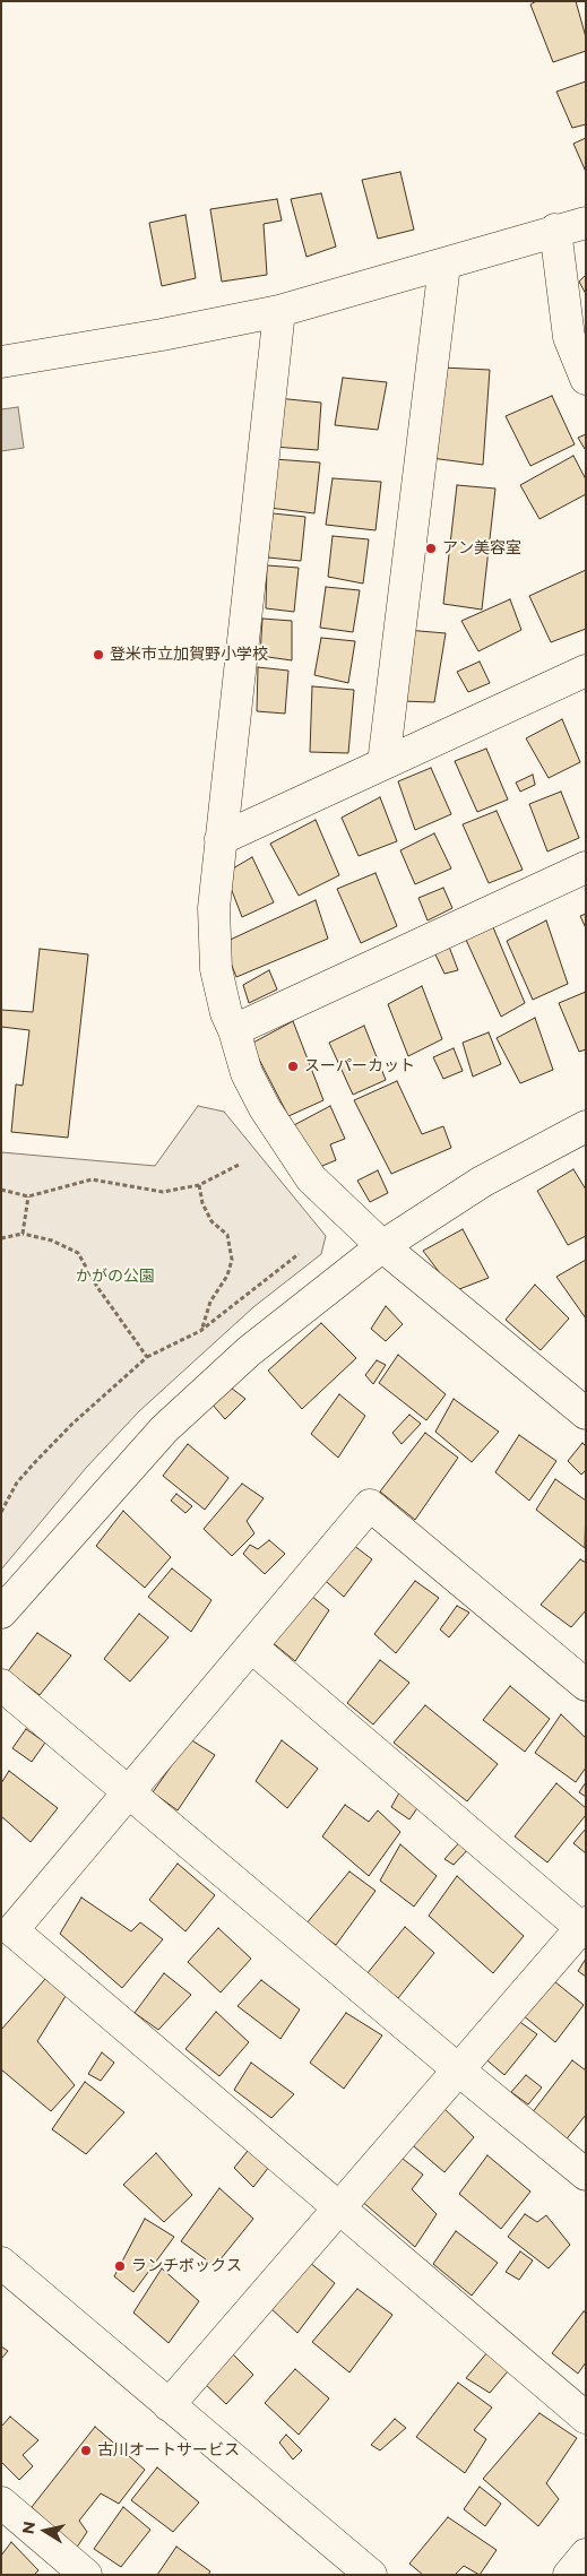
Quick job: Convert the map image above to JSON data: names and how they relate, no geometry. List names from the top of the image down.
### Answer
{
  "parks": ["かがの公園"],
  "places": [
    "アン美容室",
    "登米市立加賀野小学校",
    "スーパーカット",
    "ランチボックス",
    "古川オートサービス"
  ],
  "north": "left"
}
